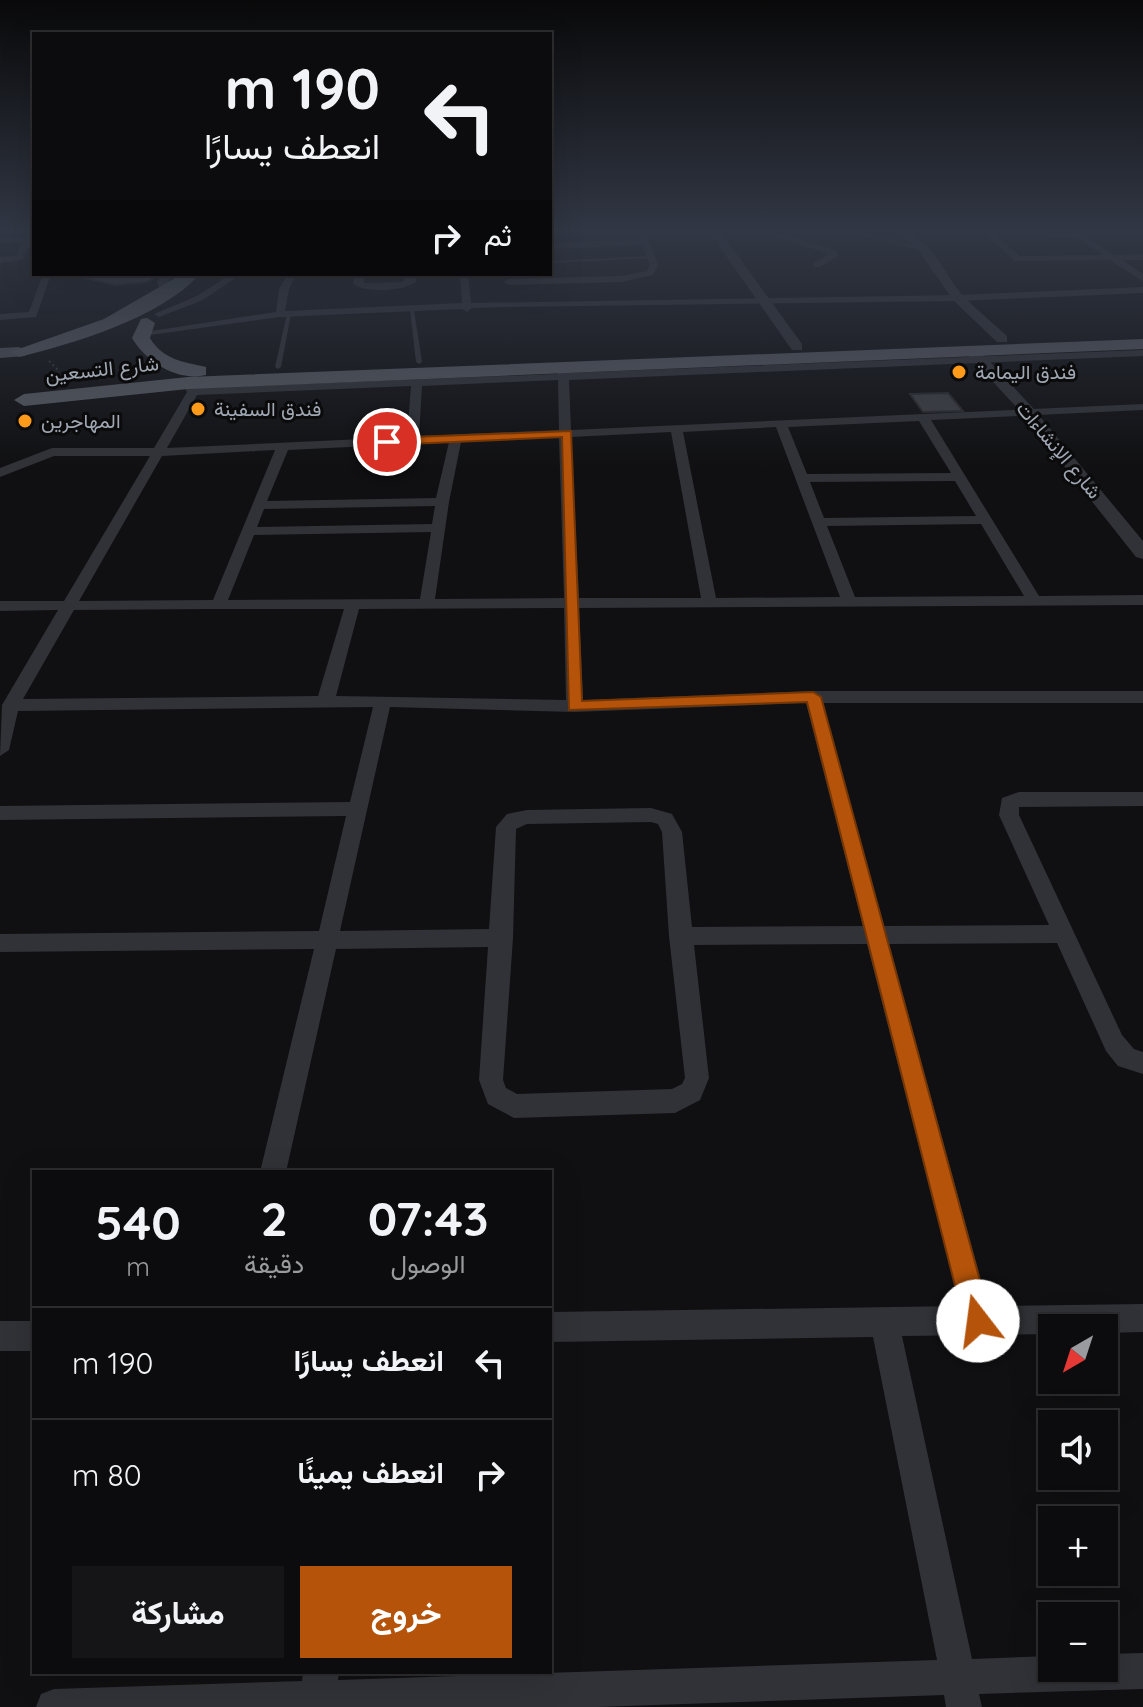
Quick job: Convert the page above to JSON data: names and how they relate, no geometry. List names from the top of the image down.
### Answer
{
  "streets": {
    "highway": ["شارع التسعين"],
    "street": ["شارع الإنشاءات"]
  },
  "crossings": [
    ["شارع التسعين", "شارع الإنشاءات"]
  ],
  "places": ["فندق اليمامة", "فندق السفينة", "المهاجرين"],
  "north": "bottom left",
  "page": {
    "turn": ["190 m", "انعطف يسارًا"],
    "then": "ثم",
    "eta": [
      "07:43",
      "الوصول",
      "2",
      "دقيقة",
      "540",
      "m"
    ],
    "list": [
      {
        "name": "انعطف يسارًا",
        "value": "190 m"
      },
      {
        "name": "انعطف يمينًا",
        "value": "80 m"
      }
    ],
    "map_buttons": ["+", "−"],
    "buttons": ["خروج", "مشاركة"]
  }
}
